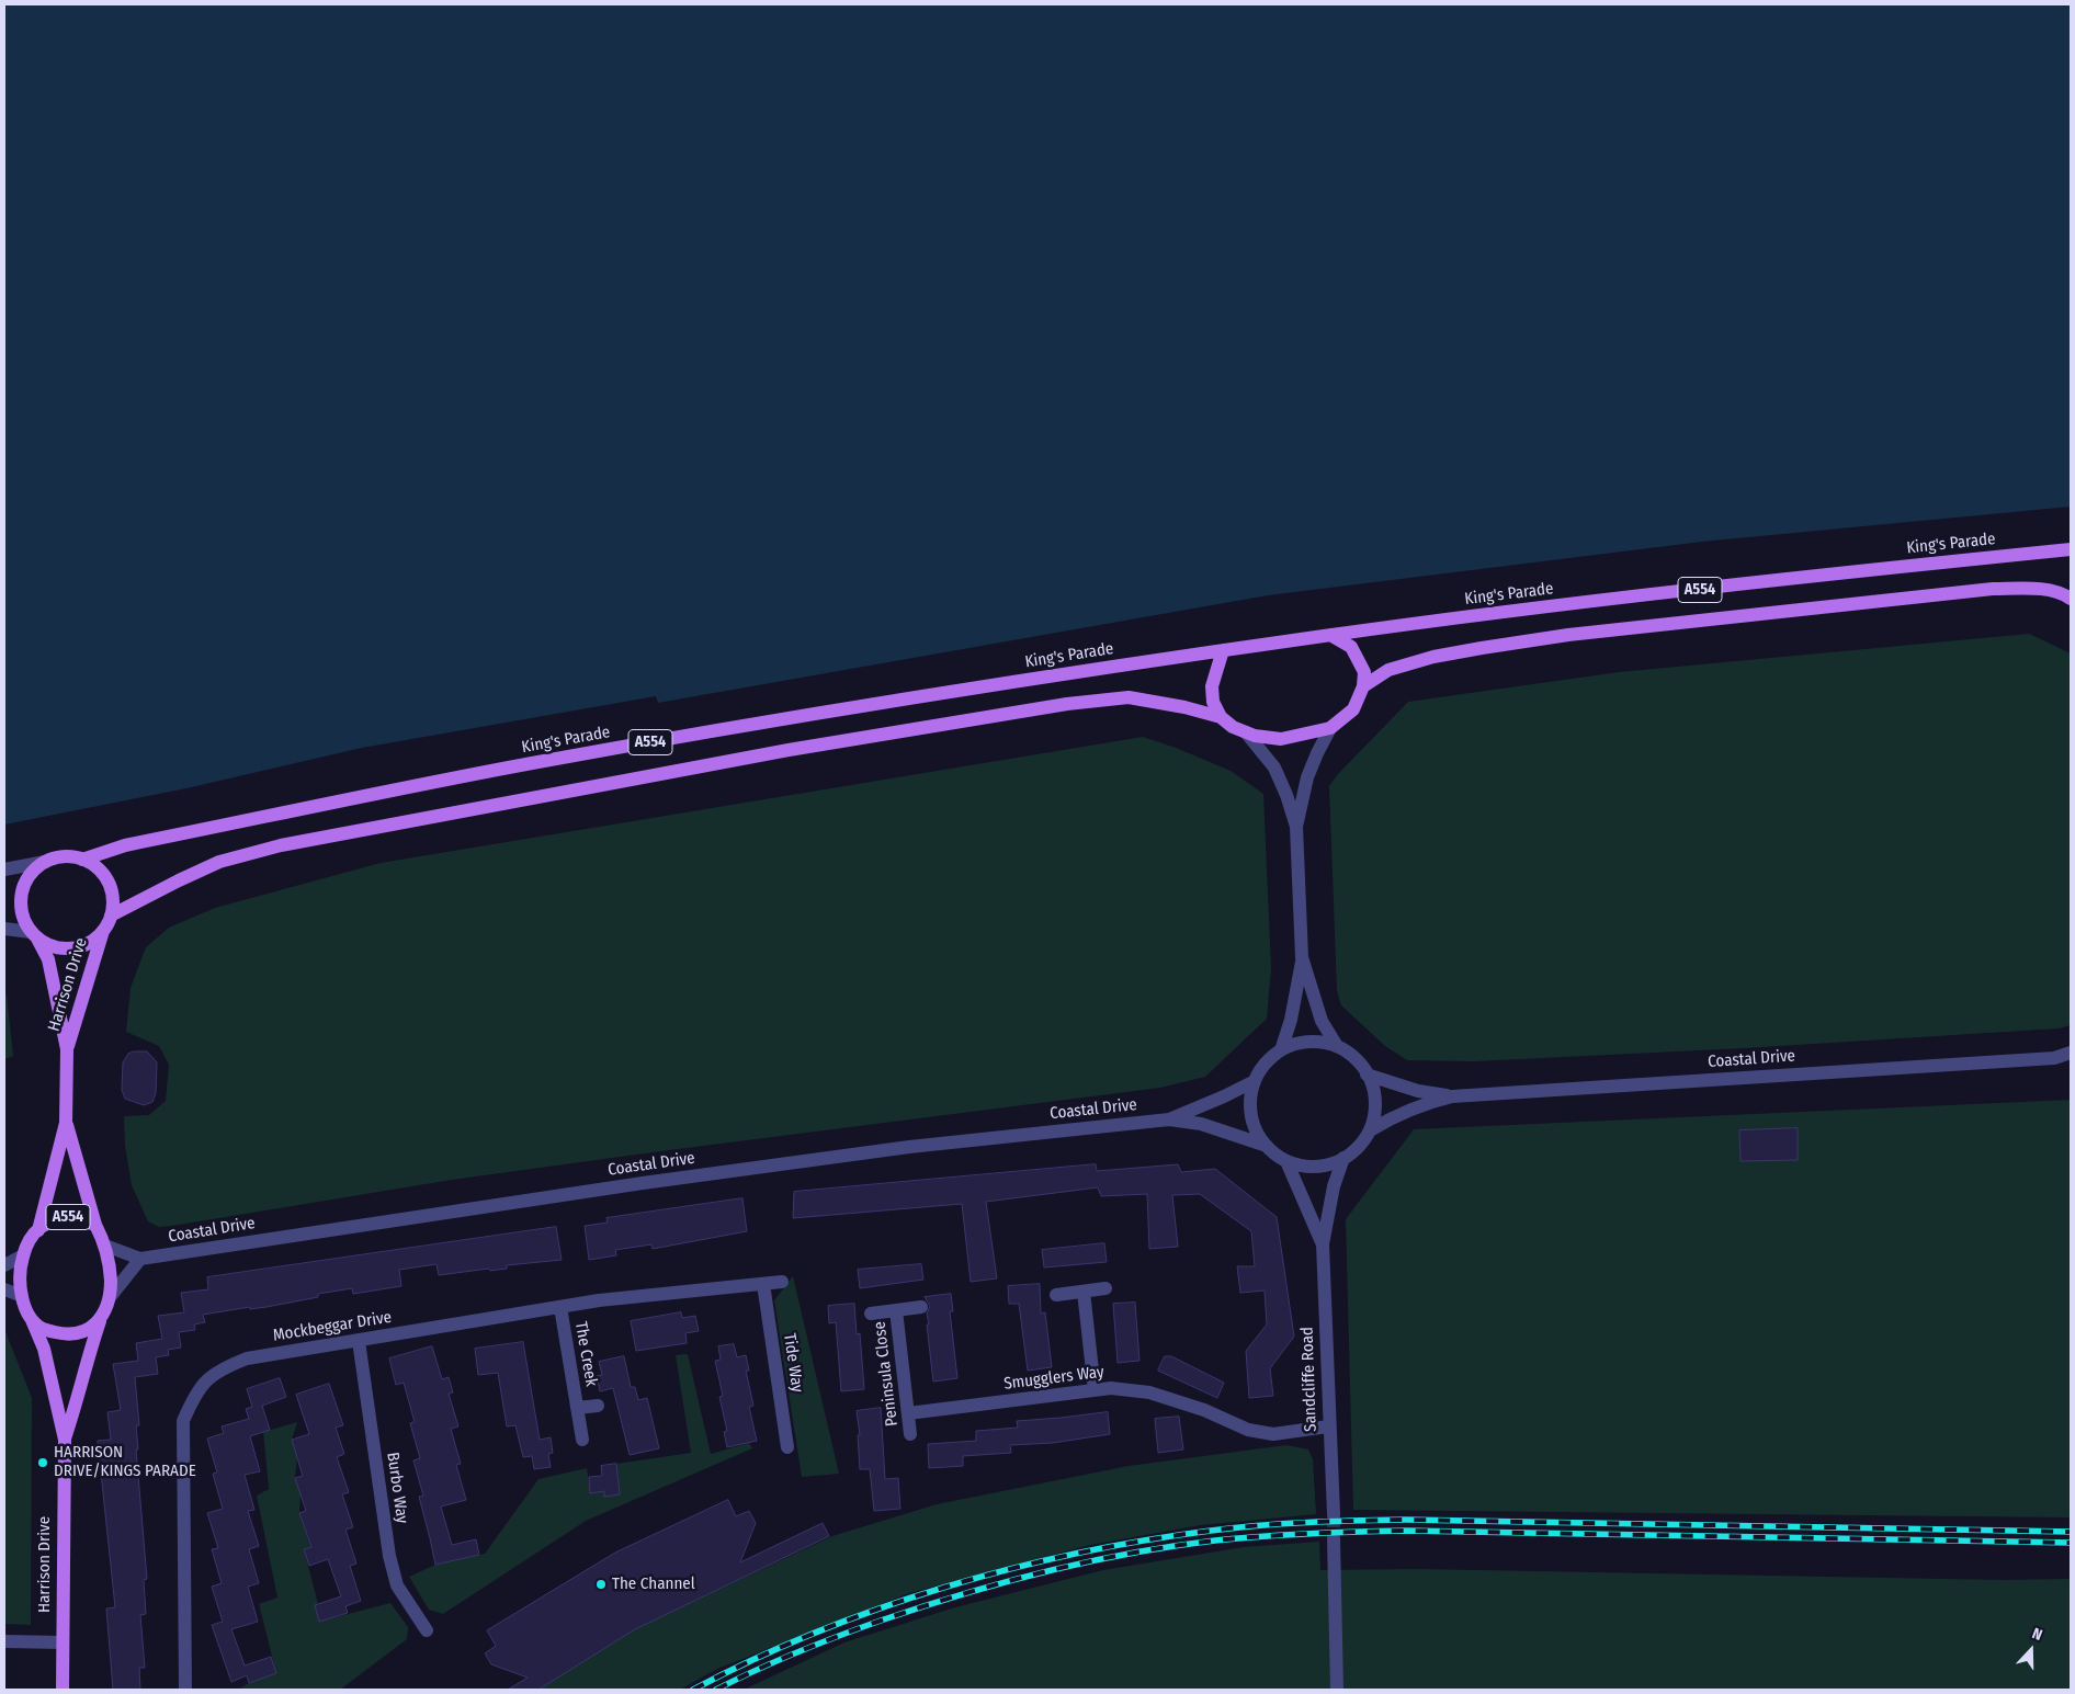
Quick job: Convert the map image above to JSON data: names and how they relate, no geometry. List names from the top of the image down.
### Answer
{
  "streets": {
    "main road": ["King's Parade", "A554", "Harrison Drive"],
    "street": [
      "Coastal Drive",
      "Mockbeggar Drive",
      "The Creek",
      "Tide Way",
      "Peninsula Close",
      "Smugglers Way",
      "Sandcliffe Road",
      "Burbo Way"
    ]
  },
  "crossings": [
    ["King's Parade", "A554"],
    ["King's Parade", "Harrison Drive"],
    ["A554", "Harrison Drive"],
    ["A554", "Coastal Drive"],
    ["Harrison Drive", "Coastal Drive"],
    ["Coastal Drive", "Sandcliffe Road"],
    ["Mockbeggar Drive", "The Creek"],
    ["Mockbeggar Drive", "Tide Way"],
    ["Mockbeggar Drive", "Burbo Way"],
    ["Peninsula Close", "Smugglers Way"],
    ["Smugglers Way", "Sandcliffe Road"]
  ],
  "places": ["HARRISON DRIVE/KINGS PARADE", "The Channel"],
  "north": "top"
}
